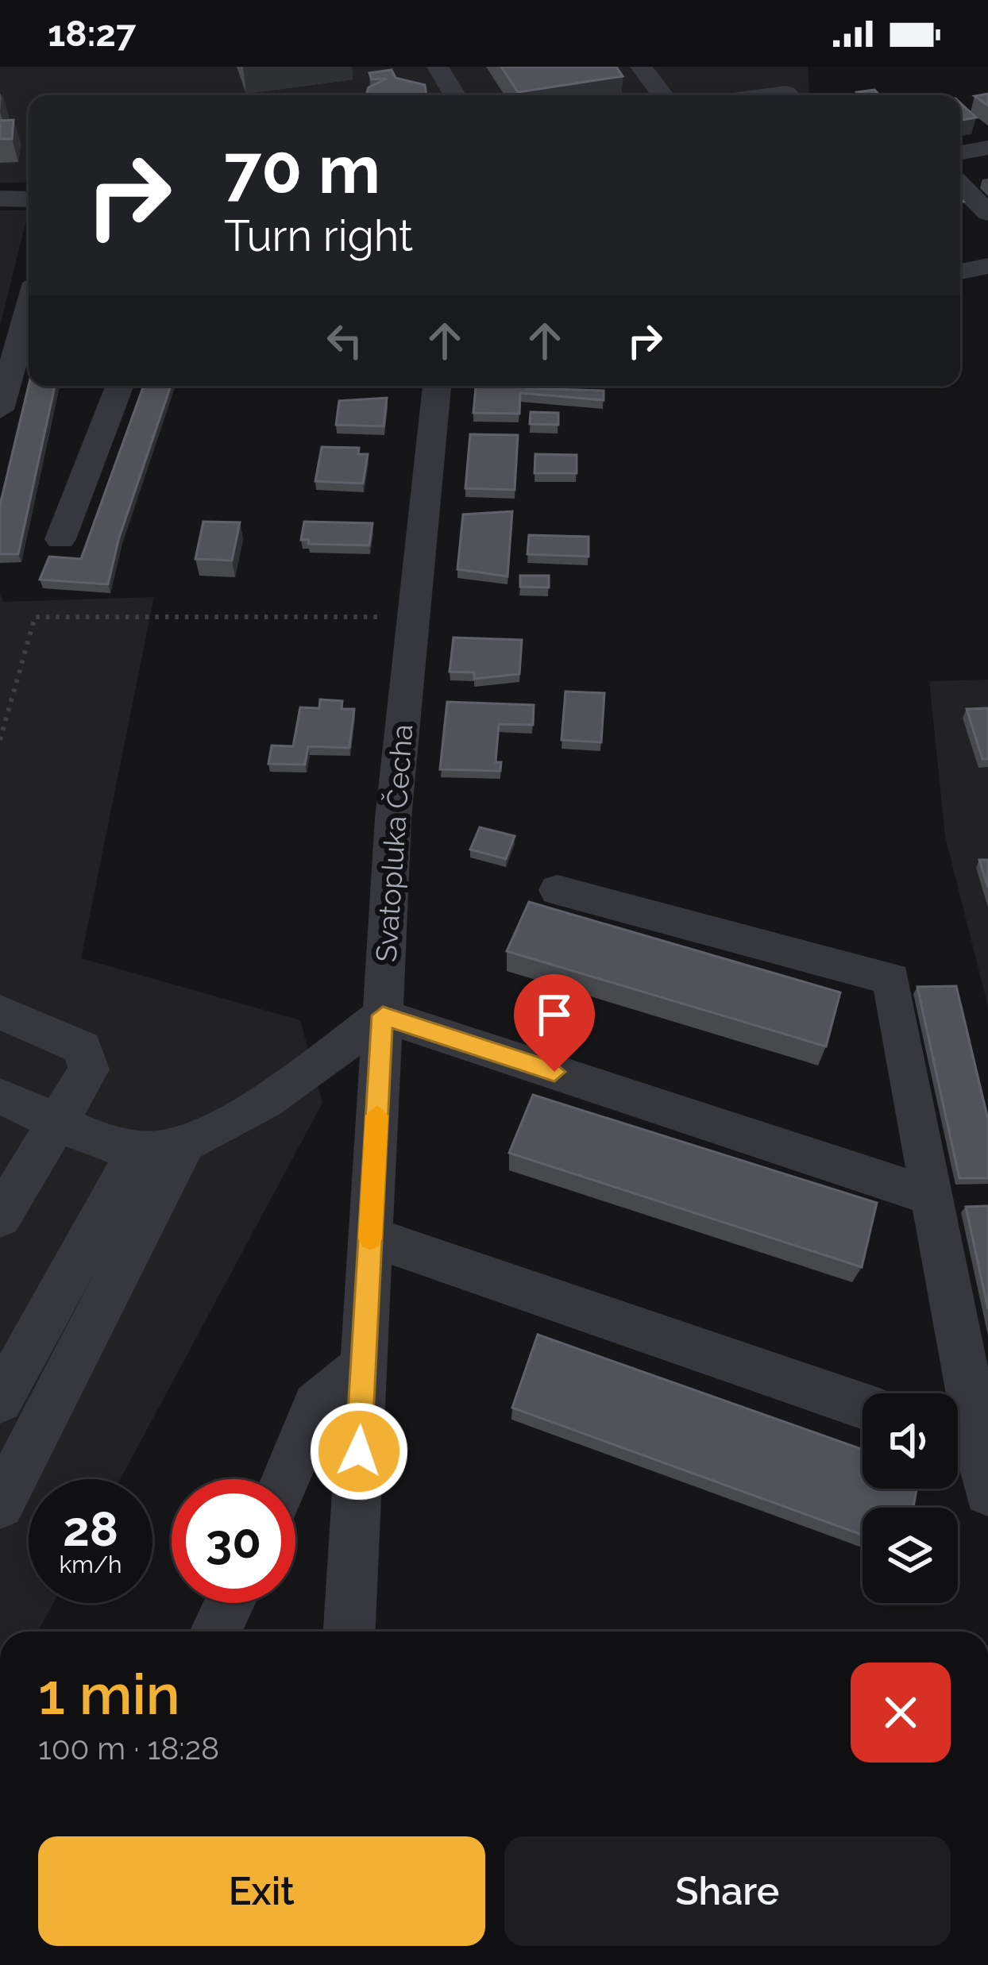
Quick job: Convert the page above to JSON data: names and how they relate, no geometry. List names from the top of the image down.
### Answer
{
  "streets": {
    "street": ["Svatopluka Čecha"]
  },
  "page": {
    "status": "18:27",
    "turn": ["70 m", "Turn right"],
    "speed": "28 km/h",
    "limit": "30",
    "heading": ["1 min", "100 m · 18:28"],
    "buttons": ["Exit", "Share"]
  }
}
